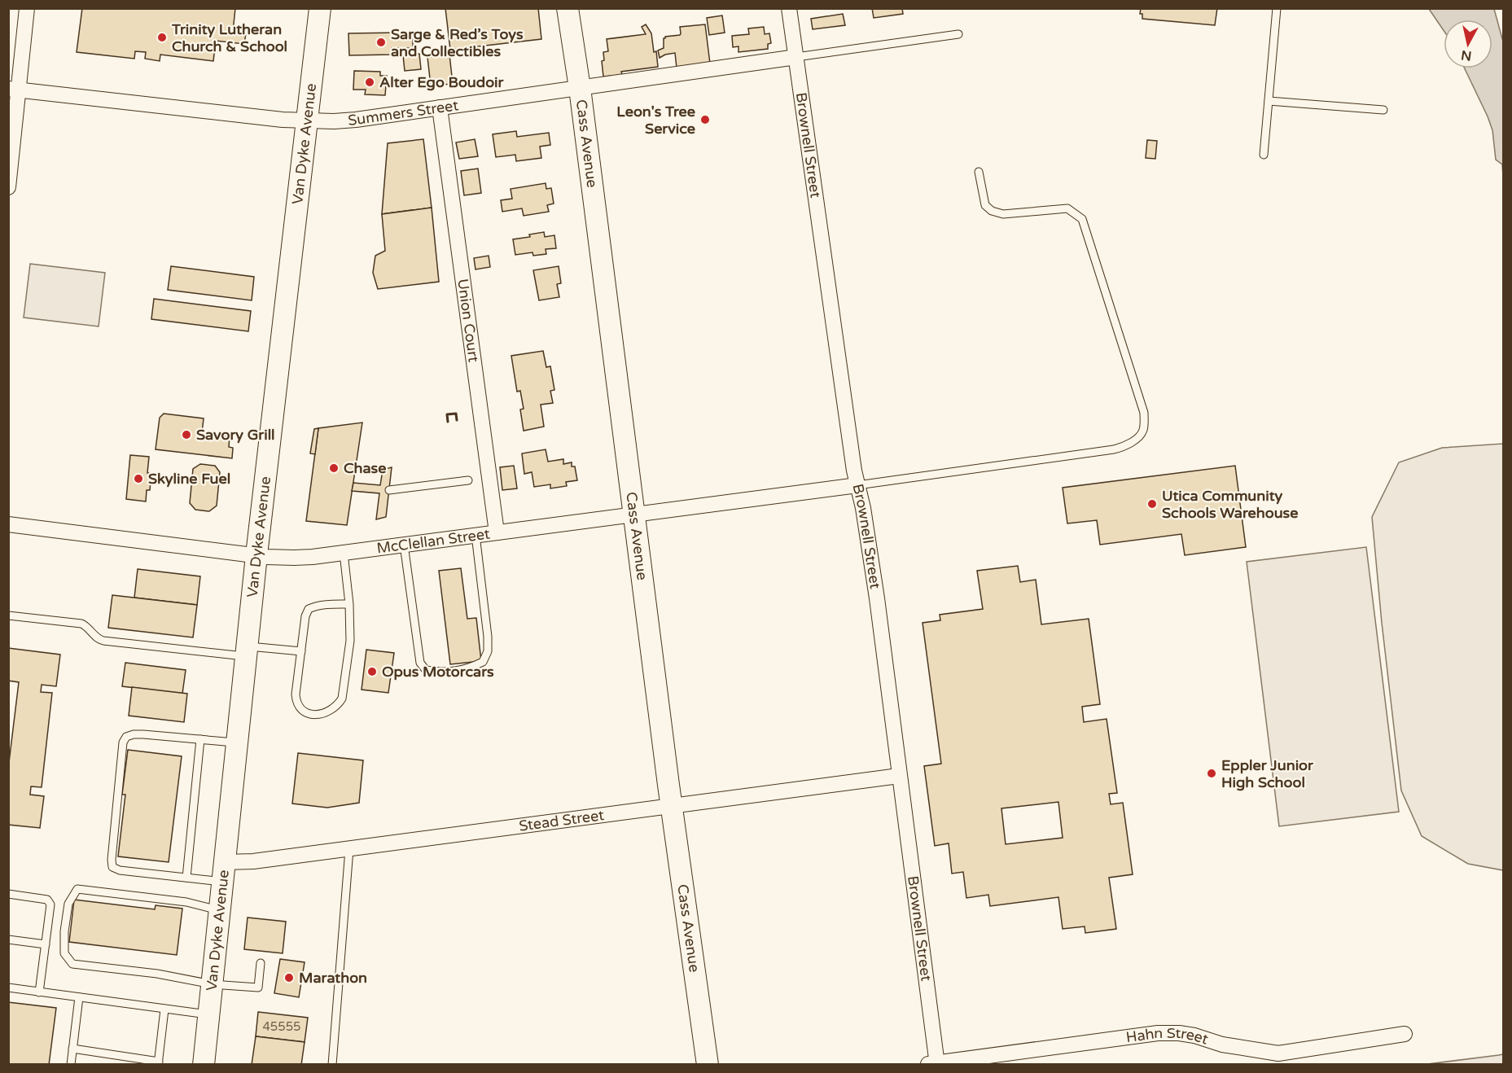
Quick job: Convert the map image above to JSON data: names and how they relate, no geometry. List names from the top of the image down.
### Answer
{
  "streets": {
    "street": [
      "Summers Street",
      "Van Dyke Avenue",
      "Cass Avenue",
      "Brownell Street",
      "Union Court",
      "McClellan Street",
      "Stead Street",
      "Hahn Street"
    ]
  },
  "crossings": [
    ["Summers Street", "Van Dyke Avenue"],
    ["Summers Street", "Cass Avenue"],
    ["Summers Street", "Brownell Street"],
    ["Summers Street", "Union Court"],
    ["Van Dyke Avenue", "McClellan Street"],
    ["Van Dyke Avenue", "Stead Street"],
    ["Cass Avenue", "McClellan Street"],
    ["Cass Avenue", "Stead Street"],
    ["Brownell Street", "McClellan Street"],
    ["Brownell Street", "Stead Street"],
    ["Brownell Street", "Hahn Street"],
    ["Union Court", "McClellan Street"]
  ],
  "places": [
    "Trinity Lutheran Church & School",
    "Sarge & Red’s Toys and Collectibles",
    "Alter Ego Boudoir",
    "Leon's Tree Service",
    "Savory Grill",
    "Chase",
    "Skyline Fuel",
    "Utica Community Schools Warehouse",
    "Opus Motorcars",
    "Eppler Junior High School",
    "Marathon"
  ],
  "house_numbers": ["45555"],
  "north": "bottom"
}
